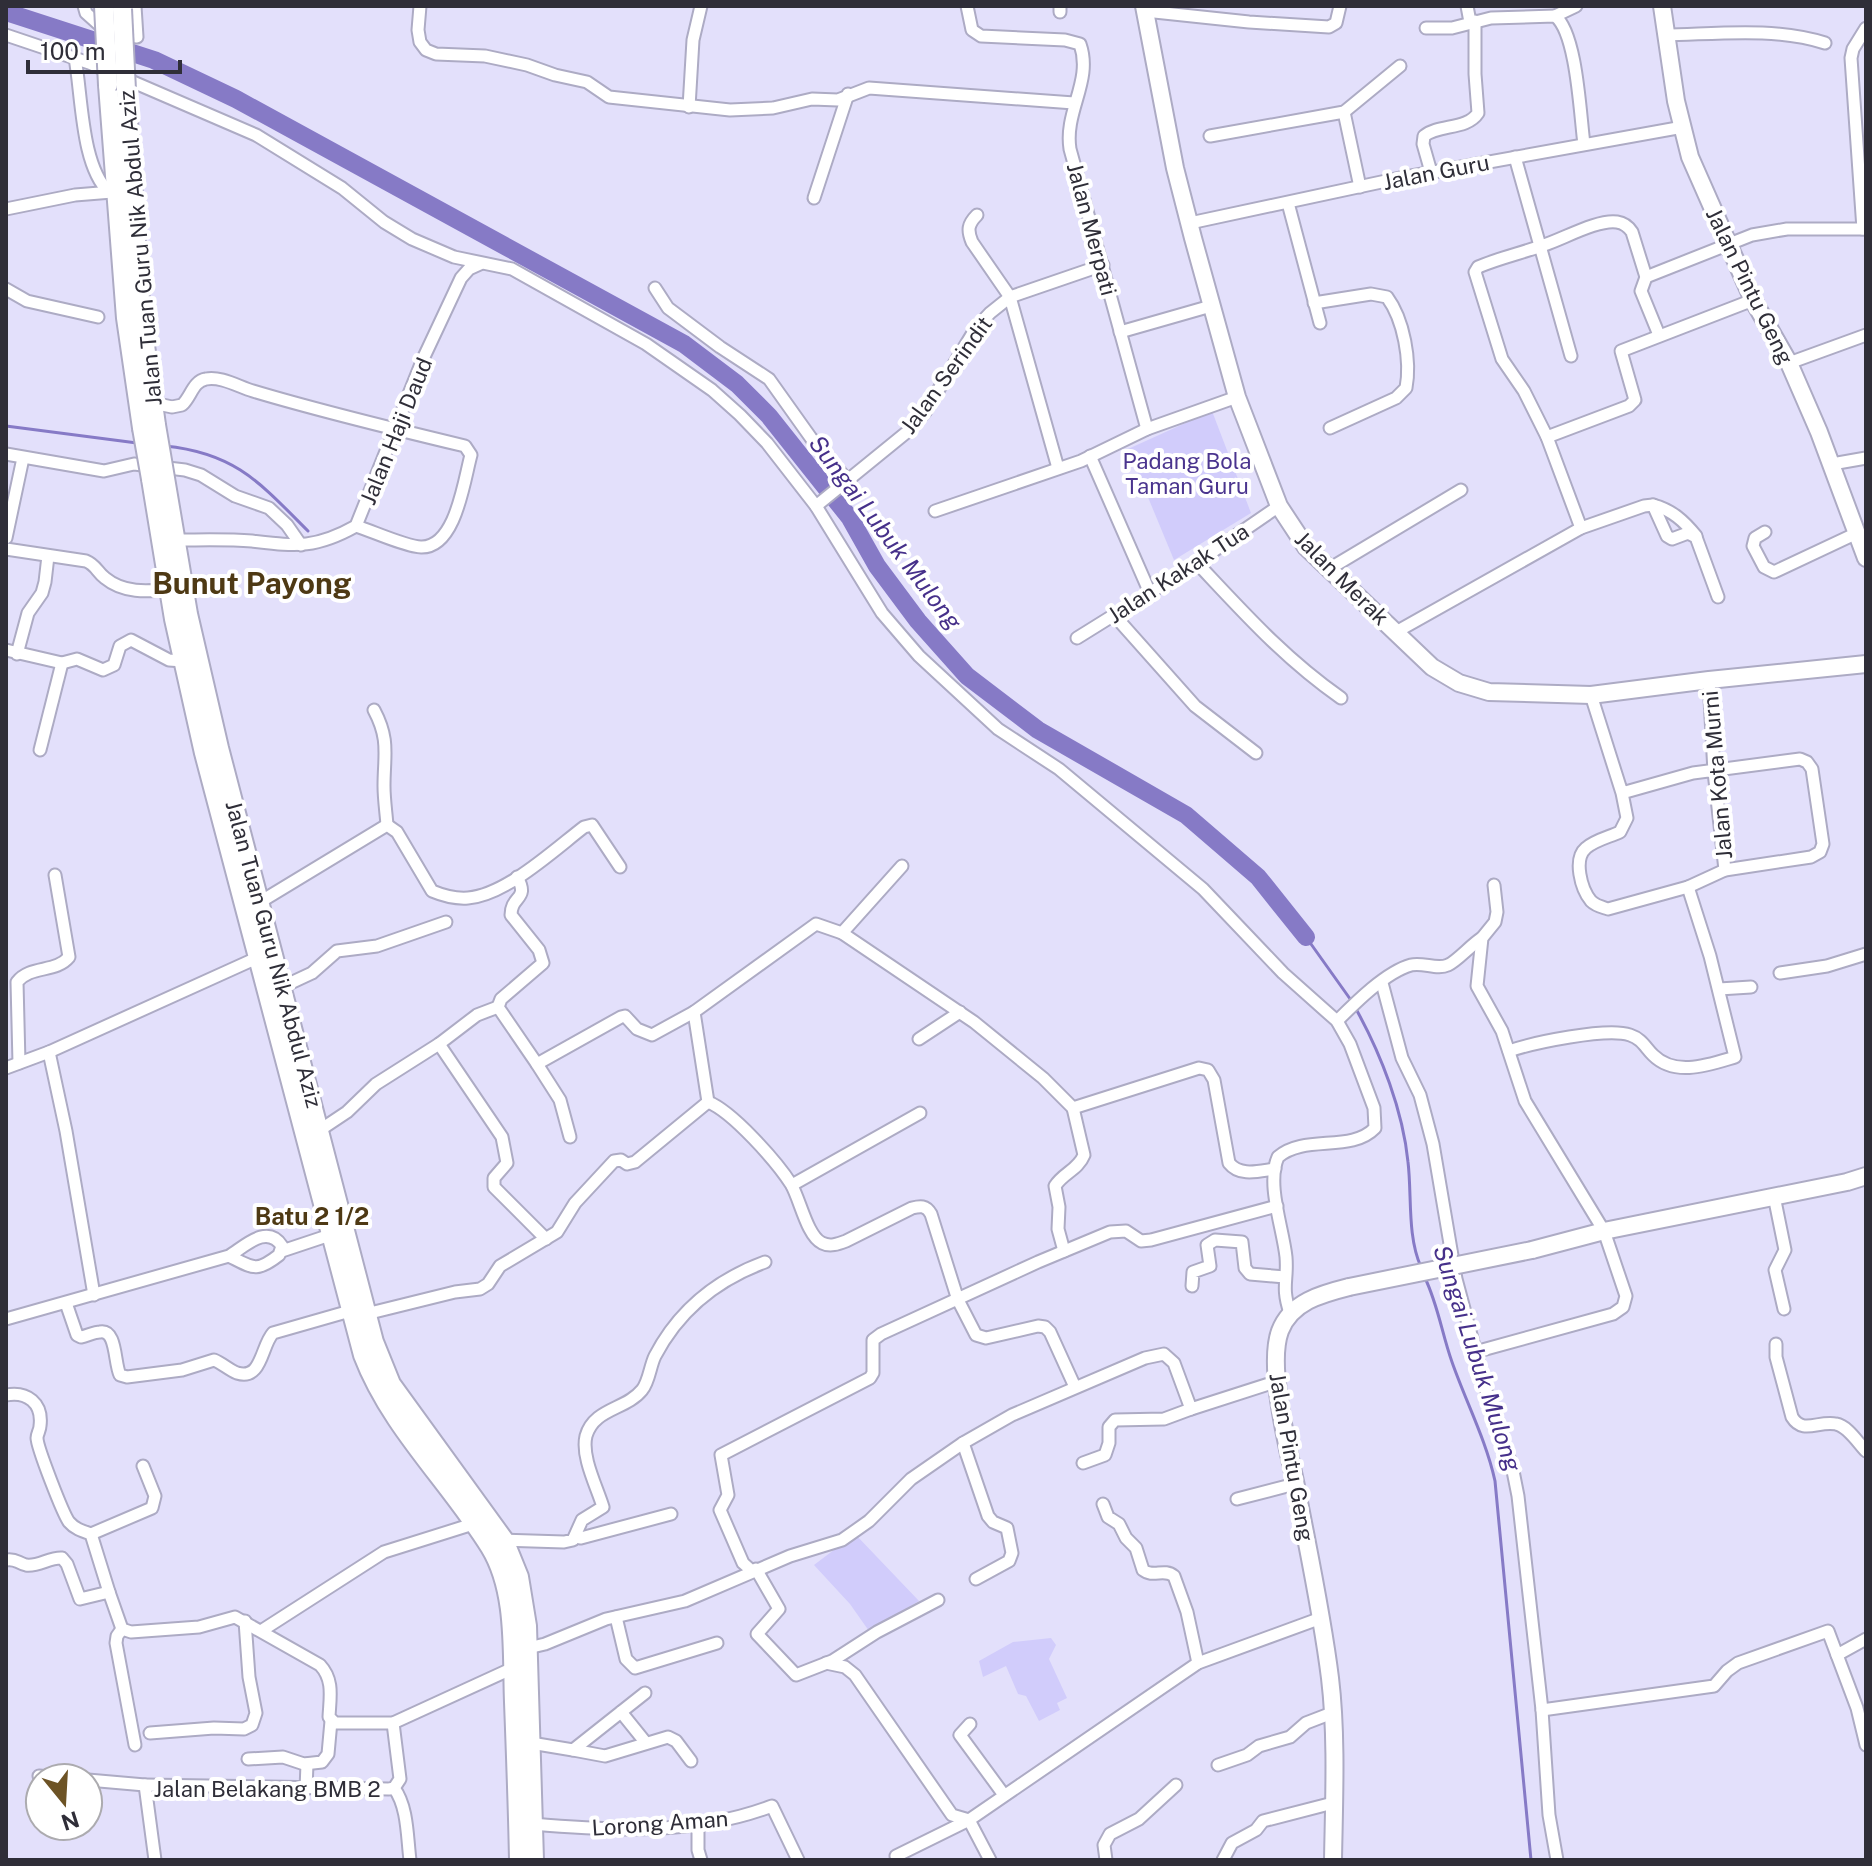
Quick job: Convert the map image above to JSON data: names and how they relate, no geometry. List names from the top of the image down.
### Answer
{
  "streets": {
    "main road": ["Jalan Tuan Guru Nik Abdul Aziz", "Jalan Pintu Geng", "Jalan Merak"],
    "street": [
      "Jalan Guru",
      "Jalan Merpati",
      "Jalan Serindit",
      "Jalan Haji Daud",
      "Jalan Kakak Tua",
      "Jalan Kota Murni",
      "Jalan Belakang BMB 2",
      "Lorong Aman"
    ]
  },
  "crossings": [
    ["Jalan Guru", "Jalan Pintu Geng"],
    ["Jalan Guru", "Jalan Merak"],
    ["Jalan Merpati", "Jalan Serindit"],
    ["Jalan Tuan Guru Nik Abdul Aziz", "Jalan Haji Daud"],
    ["Jalan Tuan Guru Nik Abdul Aziz", "Lorong Aman"],
    ["Jalan Kakak Tua", "Jalan Merak"],
    ["Jalan Merak", "Jalan Kota Murni"]
  ],
  "districts": ["Bunut Payong", "Batu 2 1/2"],
  "water": ["Sungai Lubuk Mulong"],
  "parks": ["Padang Bola Taman Guru"],
  "scale_bar": "100 m",
  "north": "bottom"
}
